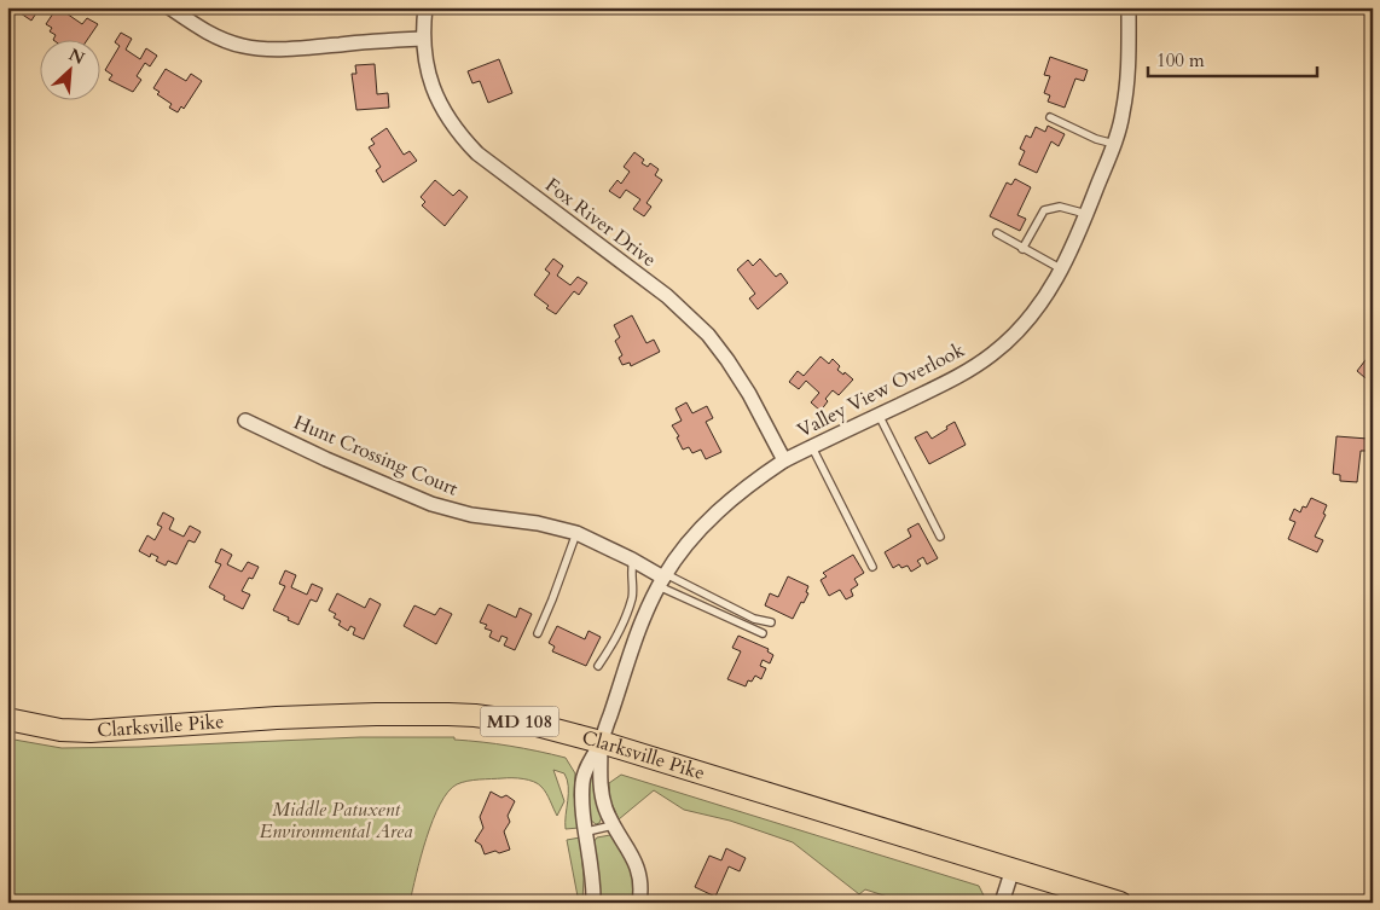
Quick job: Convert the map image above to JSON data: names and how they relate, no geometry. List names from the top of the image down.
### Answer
{
  "streets": {
    "main road": ["MD 108", "Clarksville Pike"],
    "street": ["Fox River Drive", "Valley View Overlook", "Hunt Crossing Court"]
  },
  "crossings": [
    ["Fox River Drive", "Valley View Overlook"],
    ["Valley View Overlook", "Hunt Crossing Court"],
    ["Valley View Overlook", "Clarksville Pike"]
  ],
  "parks": ["Middle Patuxent Environmental Area"],
  "scale_bar": "100 m",
  "north": "top right"
}
